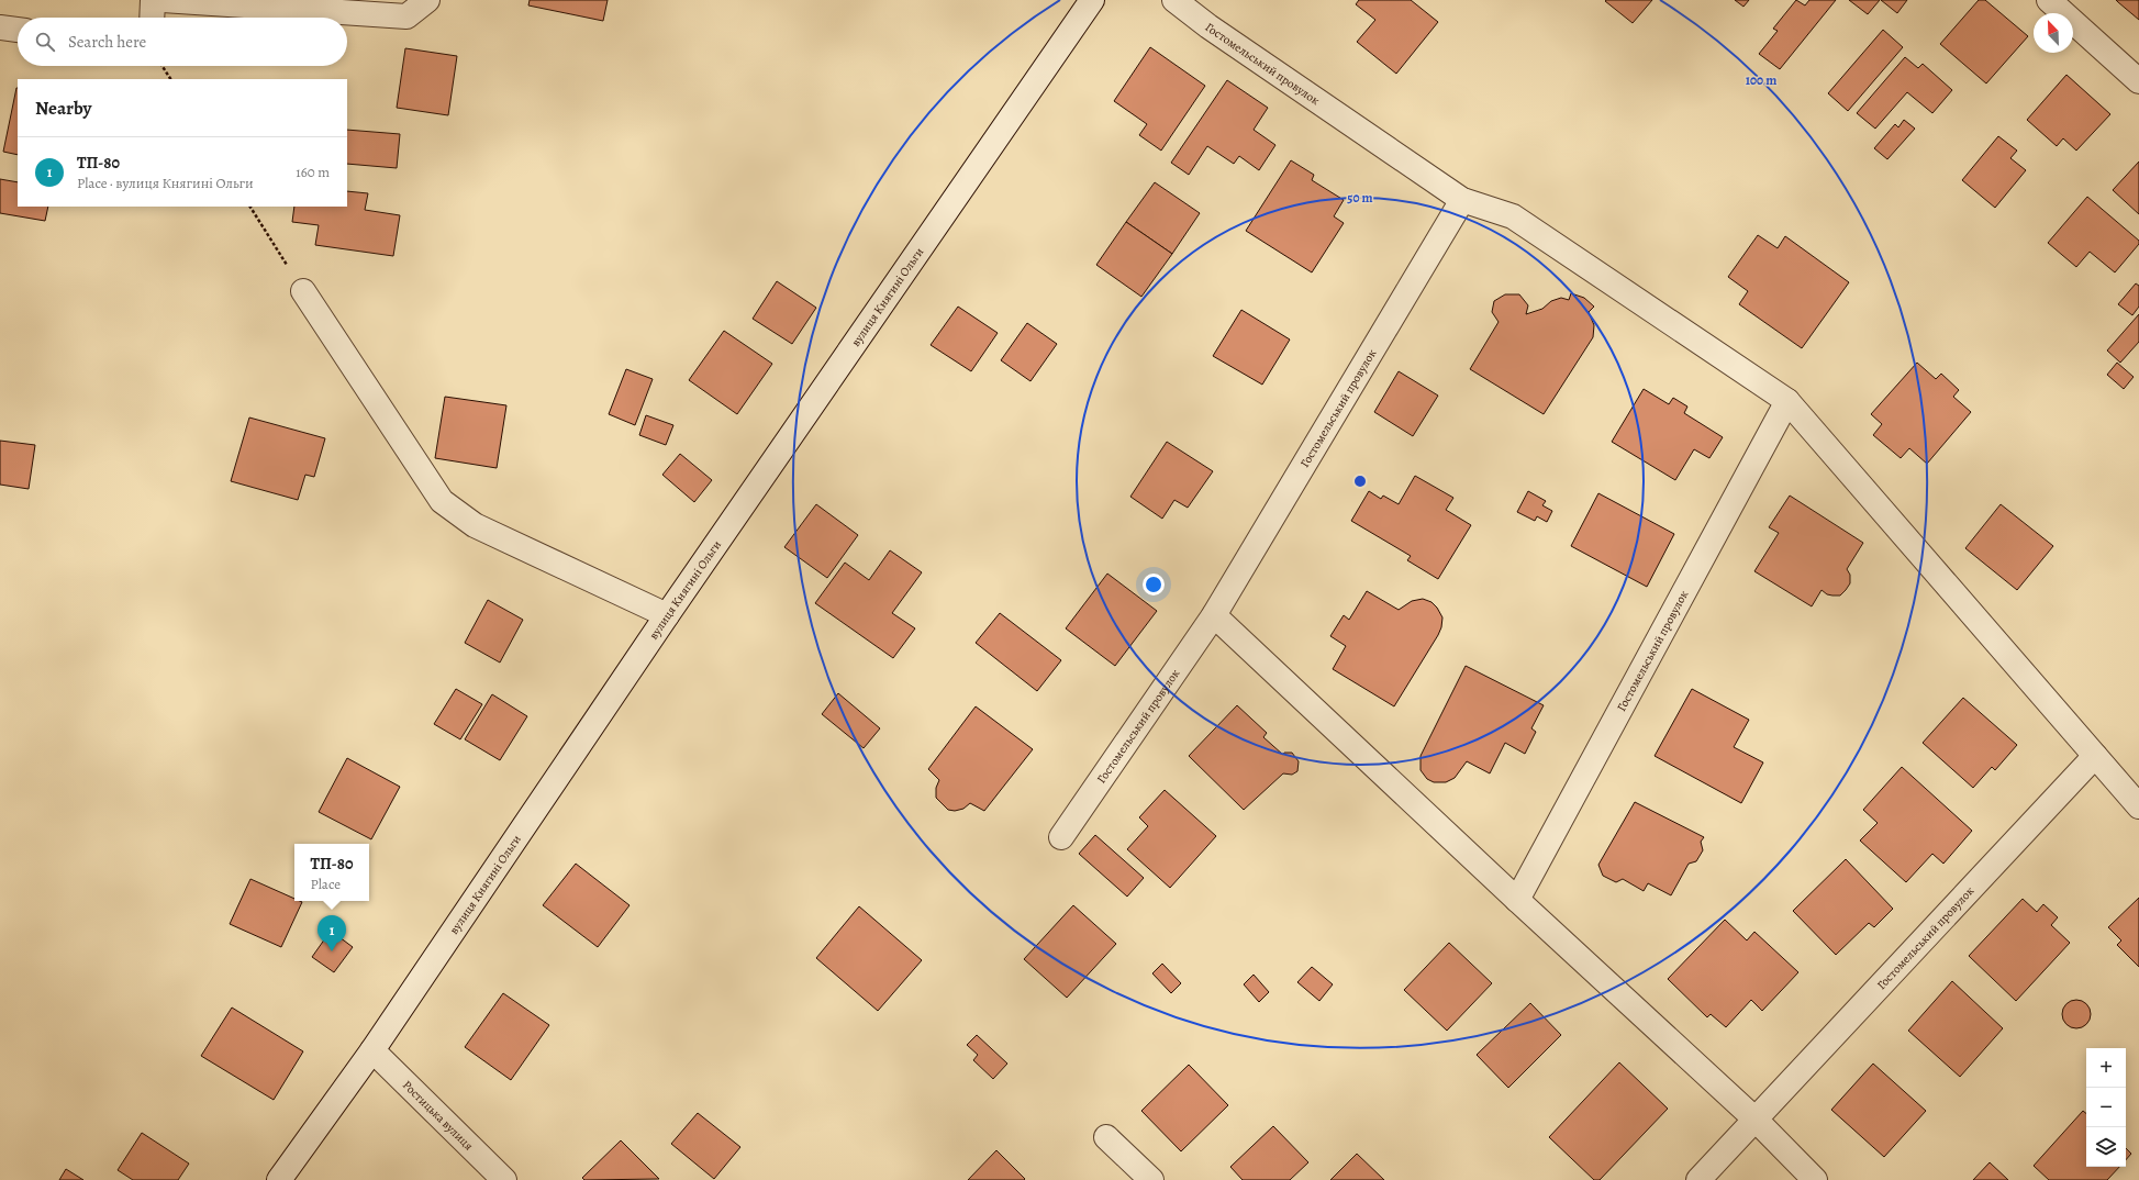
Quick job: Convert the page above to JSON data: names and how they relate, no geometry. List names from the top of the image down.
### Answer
{
  "streets": {
    "street": ["Гостомельський провулок", "вулиця Княгині Ольги", "Ростицька вулиця"]
  },
  "crossings": [
    ["вулиця Княгині Ольги", "Ростицька вулиця"]
  ],
  "north": "top left",
  "page": {
    "search": "Search here",
    "heading": "Nearby",
    "list": [
      {
        "mark": "1",
        "name": "ТП-80",
        "note": "Place · вулиця Княгині Ольги",
        "value": "160 m"
      }
    ],
    "popup": ["ТП-80", "Place"],
    "pins": "1",
    "map_buttons": ["+", "−"]
  },
  "rings": ["100 m", "50 m"]
}
